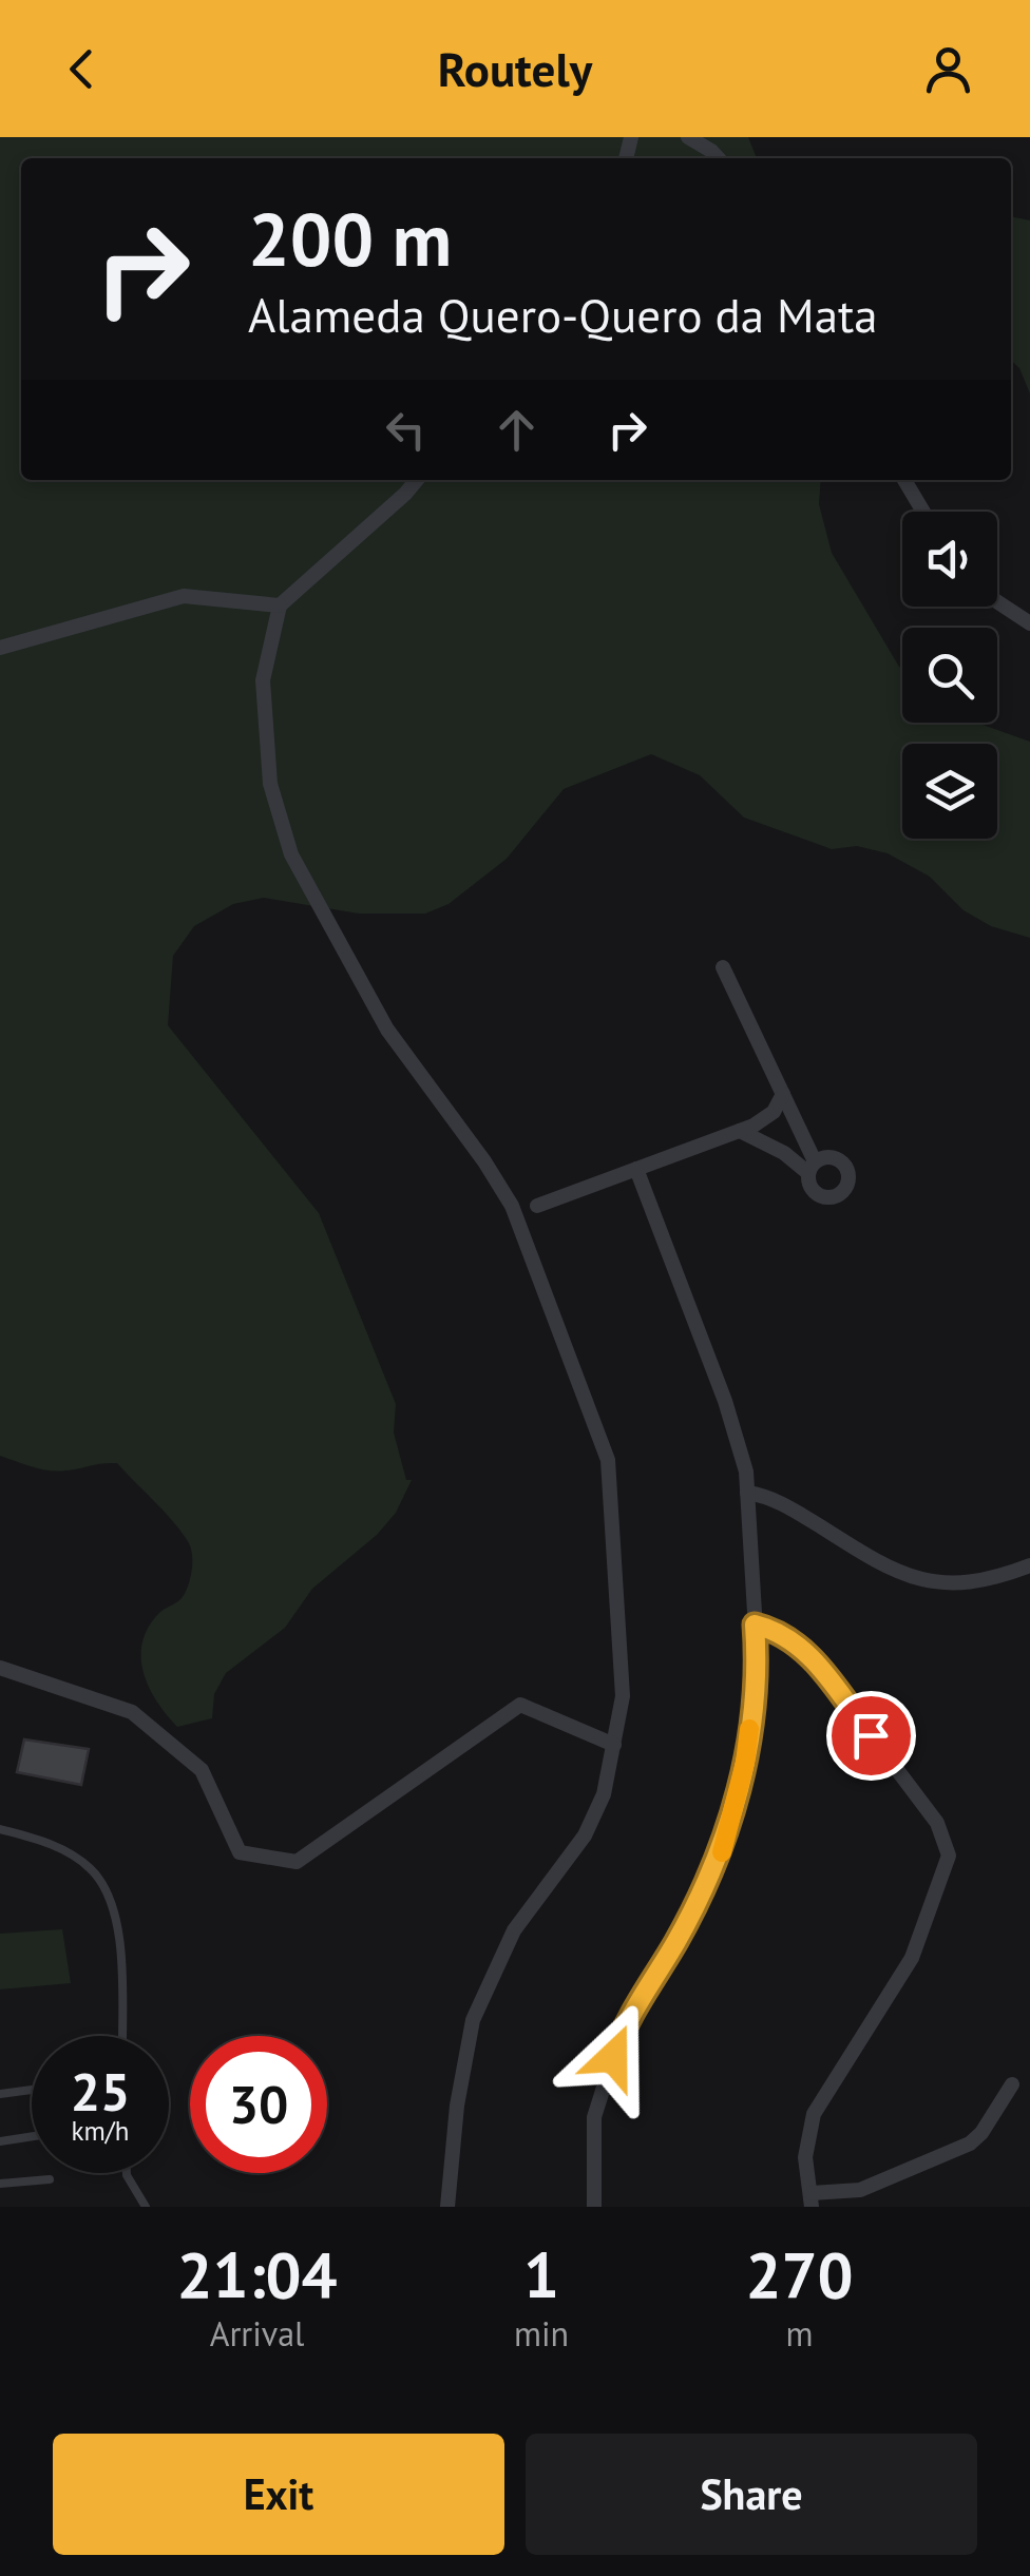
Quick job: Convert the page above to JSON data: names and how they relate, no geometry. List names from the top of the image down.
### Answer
{
  "page": {
    "header": "Routely",
    "turn": ["200 m", "Alameda Quero-Quero da Mata"],
    "speed": "25 km/h",
    "limit": "30",
    "eta": [
      "21:04",
      "Arrival",
      "1",
      "min",
      "270",
      "m"
    ],
    "buttons": ["Exit", "Share"]
  }
}
